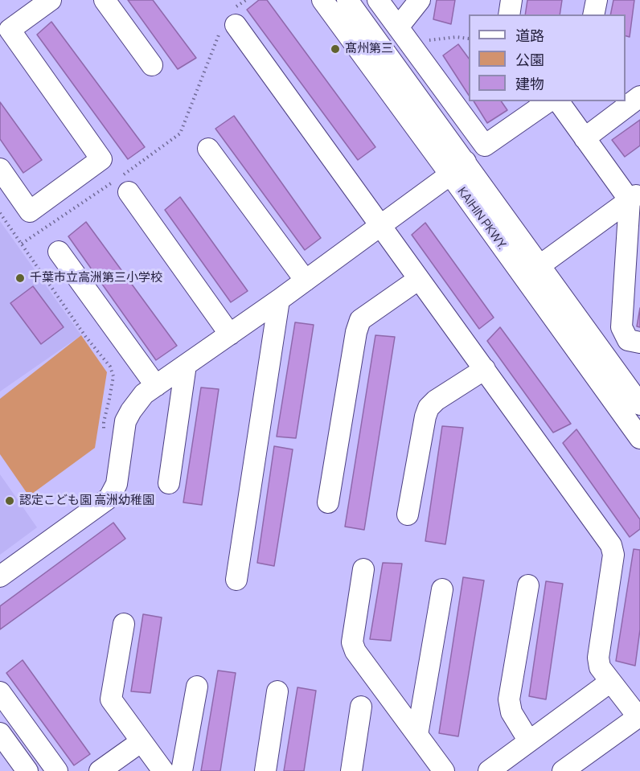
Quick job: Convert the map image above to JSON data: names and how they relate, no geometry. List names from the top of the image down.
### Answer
{
  "streets": {
    "street": ["KAIHIN PKWY."]
  },
  "places": ["髙州第三", "千葉市立高洲第三小学校", "認定こども園 高洲幼稚園"],
  "legend": ["道路", "公園", "建物"]
}
